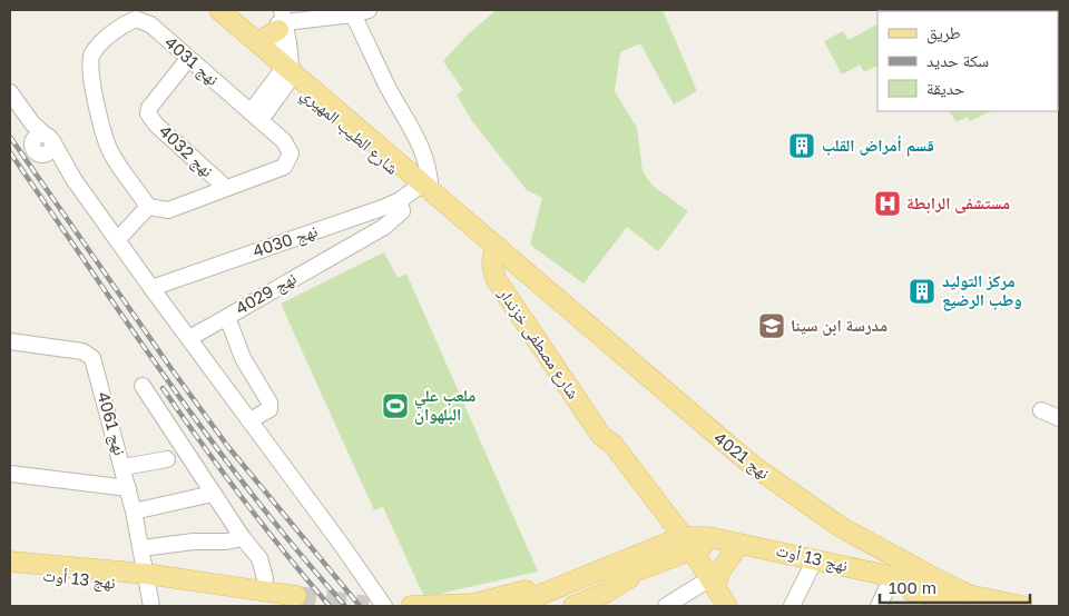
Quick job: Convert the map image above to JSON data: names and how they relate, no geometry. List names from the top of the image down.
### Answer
{
  "streets": {
    "main road": [
      "شارع الطيب المهيري",
      "شارع مصطفى خزندار",
      "نهج 4021",
      "نهج 13 أوت"
    ],
    "street": [
      "نهج 4031",
      "نهج 4032",
      "نهج 4030",
      "نهج 4029",
      "نهج 4061"
    ]
  },
  "crossings": [
    ["نهج 4031", "نهج 4032"],
    ["شارع الطيب المهيري", "نهج 4030"],
    ["شارع الطيب المهيري", "شارع مصطفى خزندار"],
    ["شارع الطيب المهيري", "نهج 4021"],
    ["نهج 4030", "نهج 4029"],
    ["شارع مصطفى خزندار", "نهج 4021"],
    ["شارع مصطفى خزندار", "نهج 13 أوت"],
    ["نهج 4061", "نهج 13 أوت"],
    ["نهج 4021", "نهج 13 أوت"]
  ],
  "places": {
    "building": ["قسم أمراض القلب", "مركز التوليد وطب الرضيع"],
    "hospital": ["مستشفى الرابطة"],
    "school or university": ["مدرسة ابن سينا"],
    "sports": ["ملعب علي البلهوان"]
  },
  "legend": ["طريق", "سكة حديد", "حديقة"],
  "scale_bar": "100 m"
}
